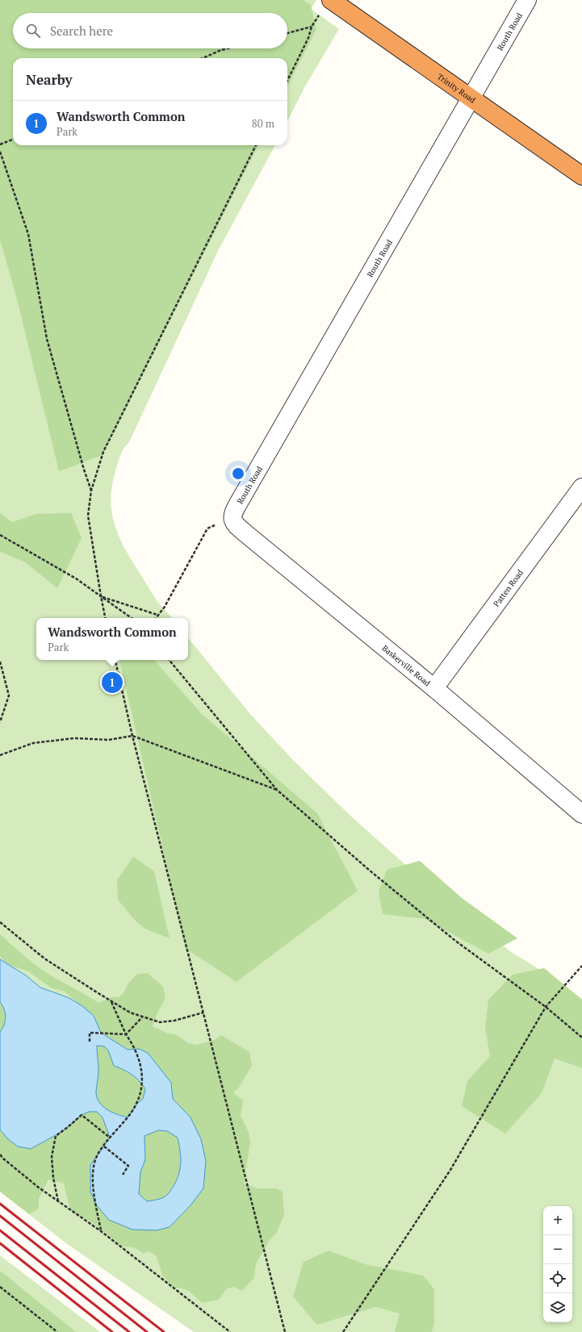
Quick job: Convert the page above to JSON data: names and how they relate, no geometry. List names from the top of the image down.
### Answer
{
  "streets": {
    "highway": ["Trinity Road"],
    "street": ["Routh Road", "Patten Road", "Baskerville Road"]
  },
  "crossings": [
    ["Routh Road", "Trinity Road"],
    ["Routh Road", "Baskerville Road"],
    ["Patten Road", "Baskerville Road"]
  ],
  "page": {
    "search": "Search here",
    "heading": "Nearby",
    "list": [
      {
        "mark": "1",
        "name": "Wandsworth Common",
        "note": "Park",
        "value": "80 m"
      }
    ],
    "popup": ["Wandsworth Common", "Park"],
    "pins": "1",
    "map_buttons": ["+", "−"]
  }
}
